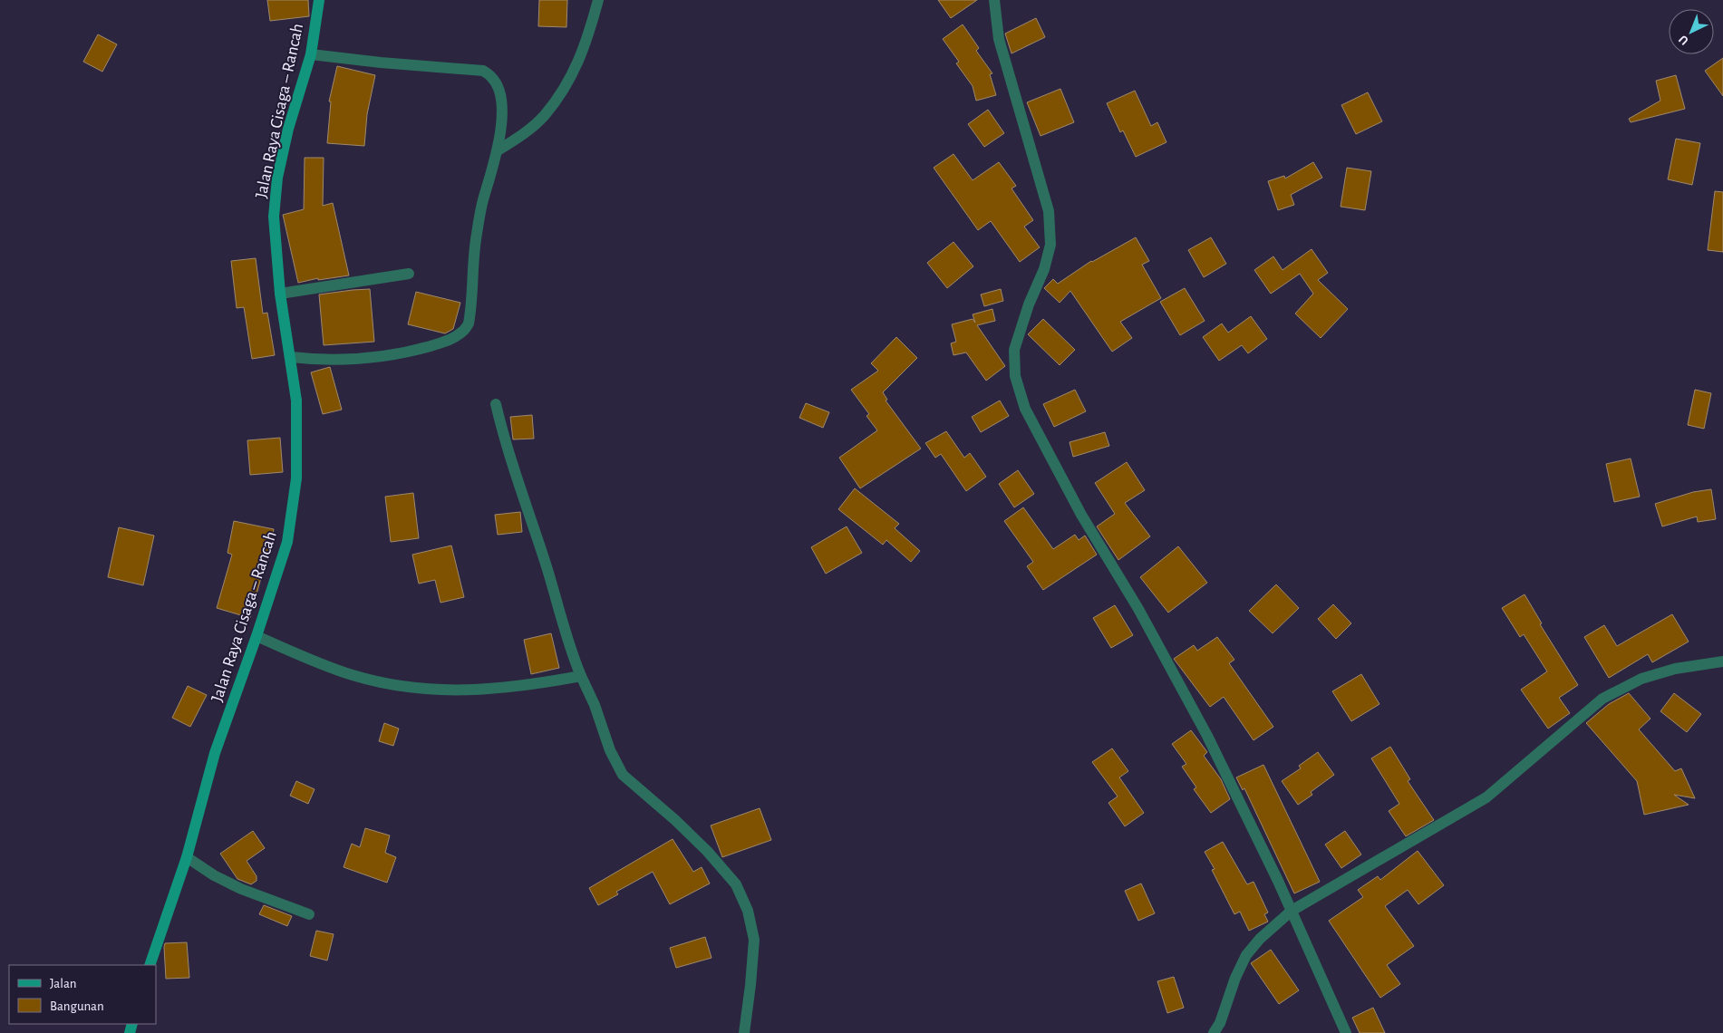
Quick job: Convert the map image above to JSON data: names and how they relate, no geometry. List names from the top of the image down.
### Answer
{
  "streets": {
    "main road": ["Jalan Raya Cisaga – Rancah"]
  },
  "legend": ["Jalan", "Bangunan"],
  "north": "bottom left"
}
